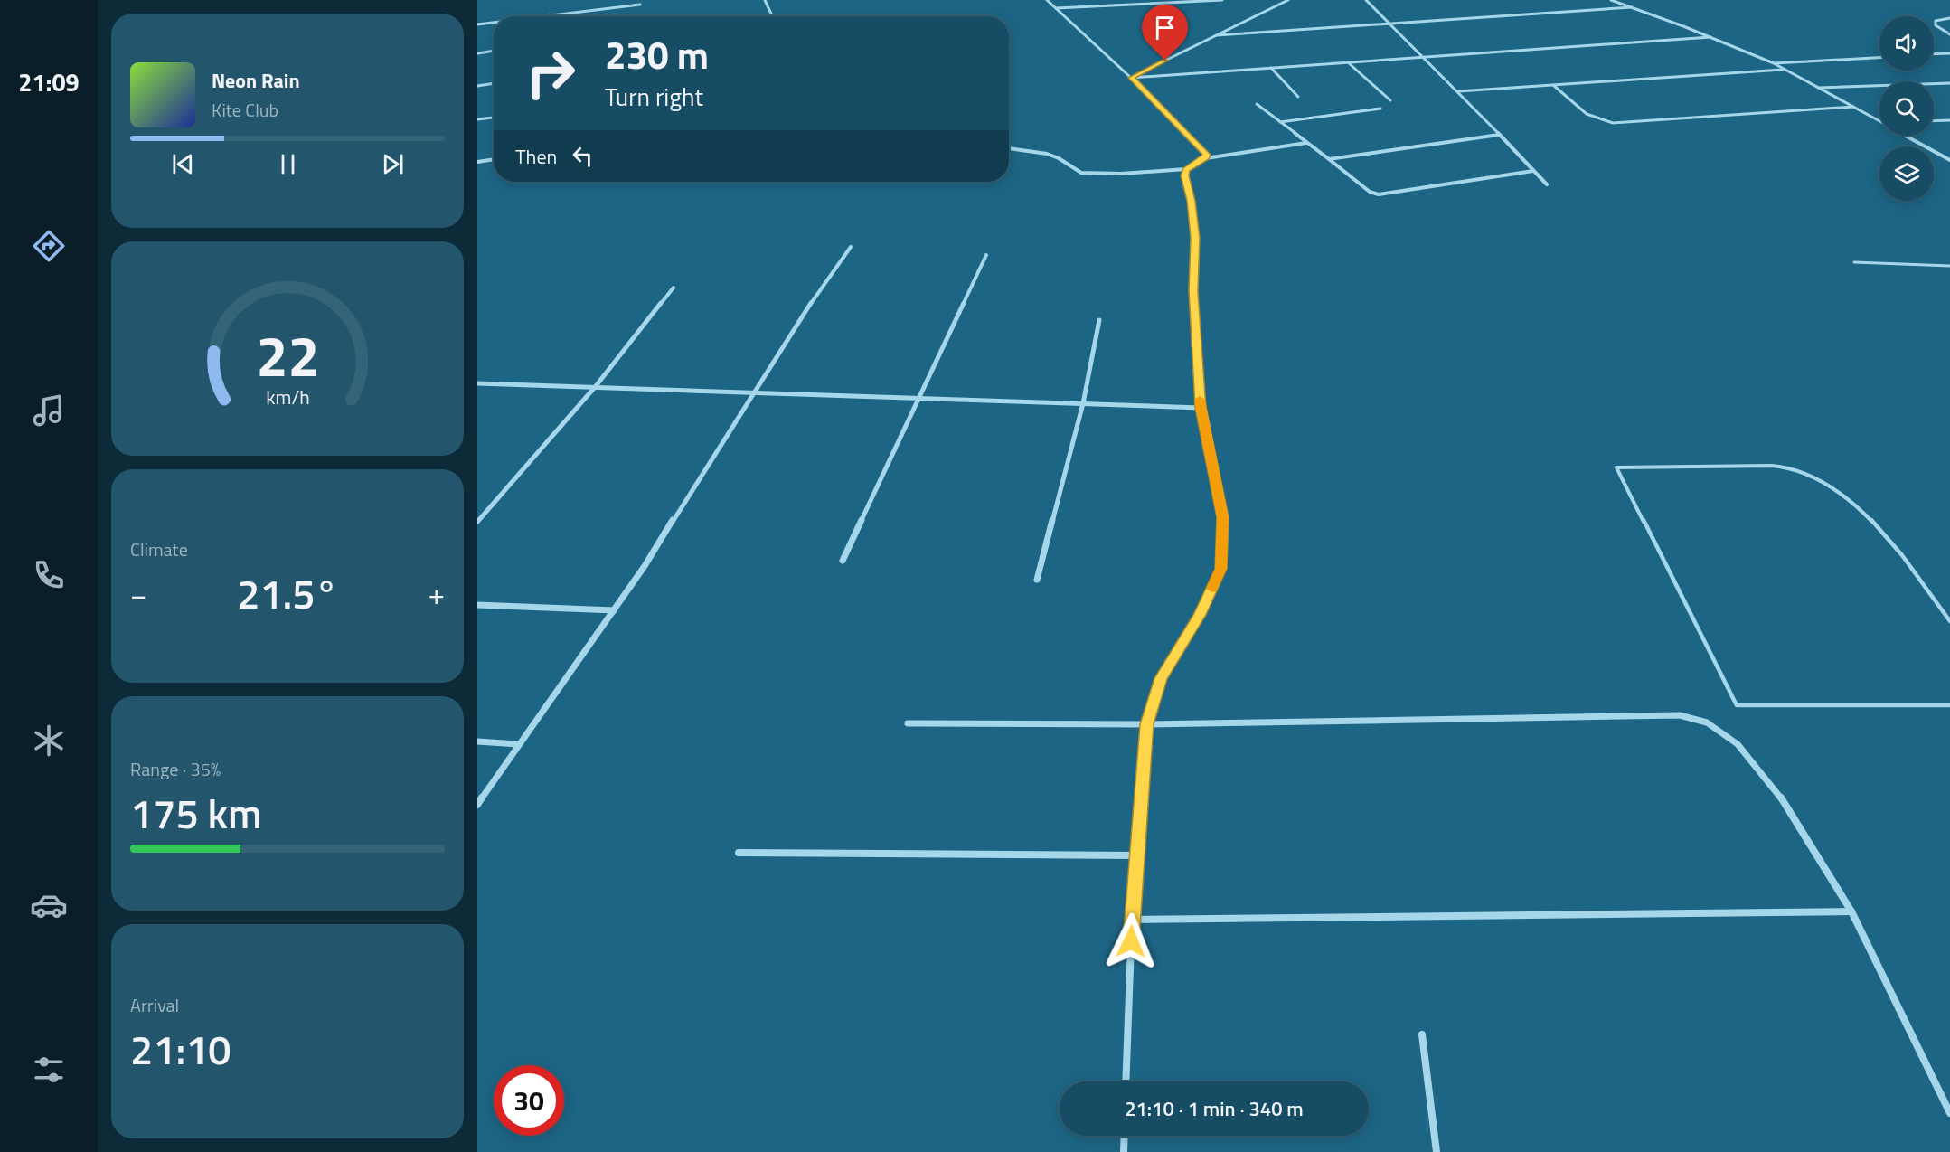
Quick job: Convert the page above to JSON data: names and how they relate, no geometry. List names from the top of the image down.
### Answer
{
  "page": {
    "tabs": "21:09",
    "turn": ["230 m", "Turn right"],
    "song": ["Neon Rain", "Kite Club"],
    "then": "Then",
    "tile": [
      "Climate",
      ["Range · 35%", "175 km"],
      ["Arrival", "21:10"]
    ],
    "heat": ["−", "21.5°", "+"],
    "limit": "30",
    "trip": "21:10 · 1 min · 340 m",
    "gauge": ["22", "km/h"]
  }
}
